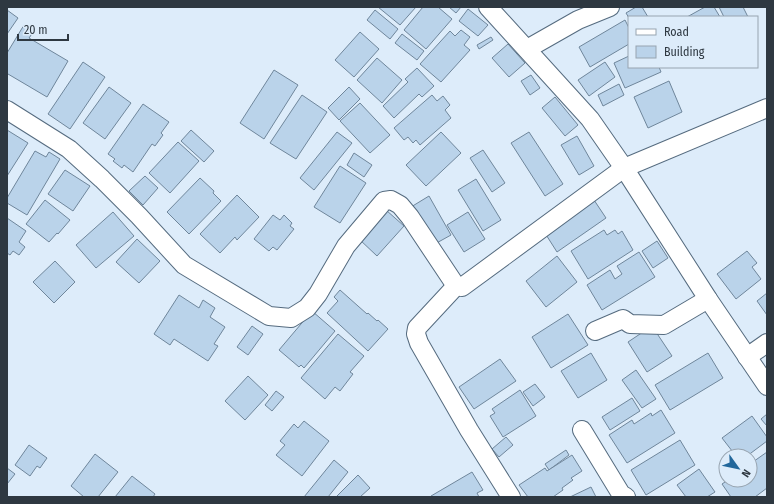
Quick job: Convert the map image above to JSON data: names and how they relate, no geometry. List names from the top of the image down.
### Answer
{
  "legend": ["Road", "Building"],
  "scale_bar": "20 m",
  "north": "bottom right"
}
